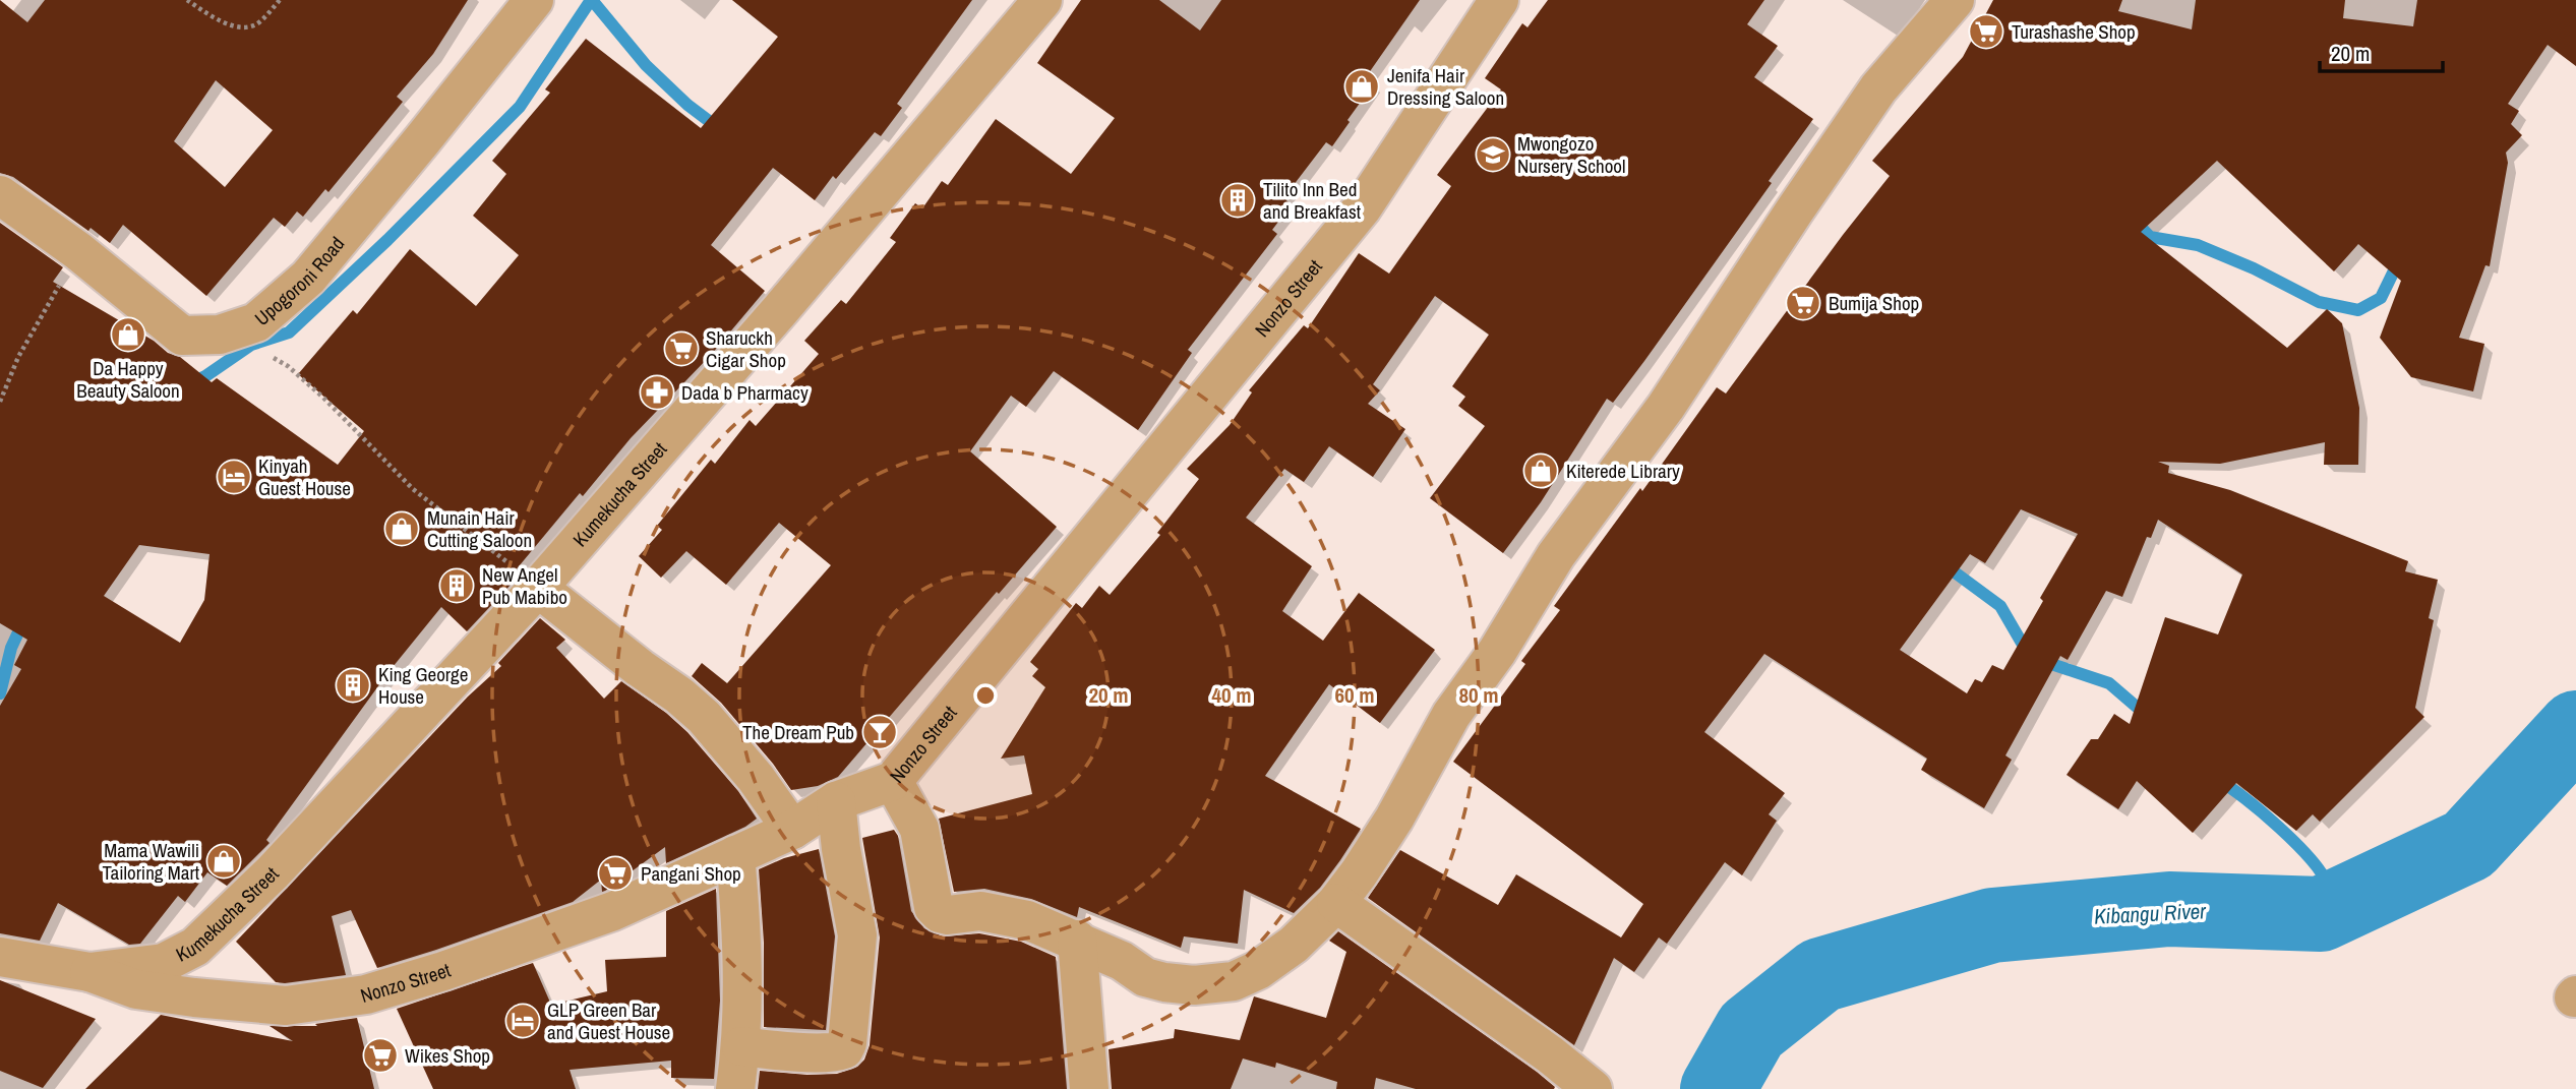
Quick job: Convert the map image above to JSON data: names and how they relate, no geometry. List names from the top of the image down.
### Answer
{
  "streets": {
    "street": ["Upogoroni Road", "Nonzo Street", "Kumekucha Street"]
  },
  "crossings": [
    ["Nonzo Street", "Kumekucha Street"]
  ],
  "water": ["Kibangu River"],
  "places": {
    "supermarket": [
      "Turashashe Shop",
      "Bumija Shop",
      "Sharuckh Cigar Shop",
      "Pangani Shop",
      "Wikes Shop"
    ],
    "shop": [
      "Jenifa Hair Dressing Saloon",
      "Da Happy Beauty Saloon",
      "Kiterede Library",
      "Munain Hair Cutting Saloon",
      "Mama Wawili Tailoring Mart"
    ],
    "school or university": ["Mwongozo Nursery School"],
    "building": ["Tilito Inn Bed and Breakfast", "New Angel Pub Mabibo", "King George House"],
    "pharmacy": ["Dada b Pharmacy"],
    "hotel": ["Kinyah Guest House", "GLP Green Bar and Guest House"],
    "bar": ["The Dream Pub"]
  },
  "scale_bar": "20 m",
  "rings": [
    "20 m",
    "40 m",
    "60 m",
    "80 m"
  ]
}
